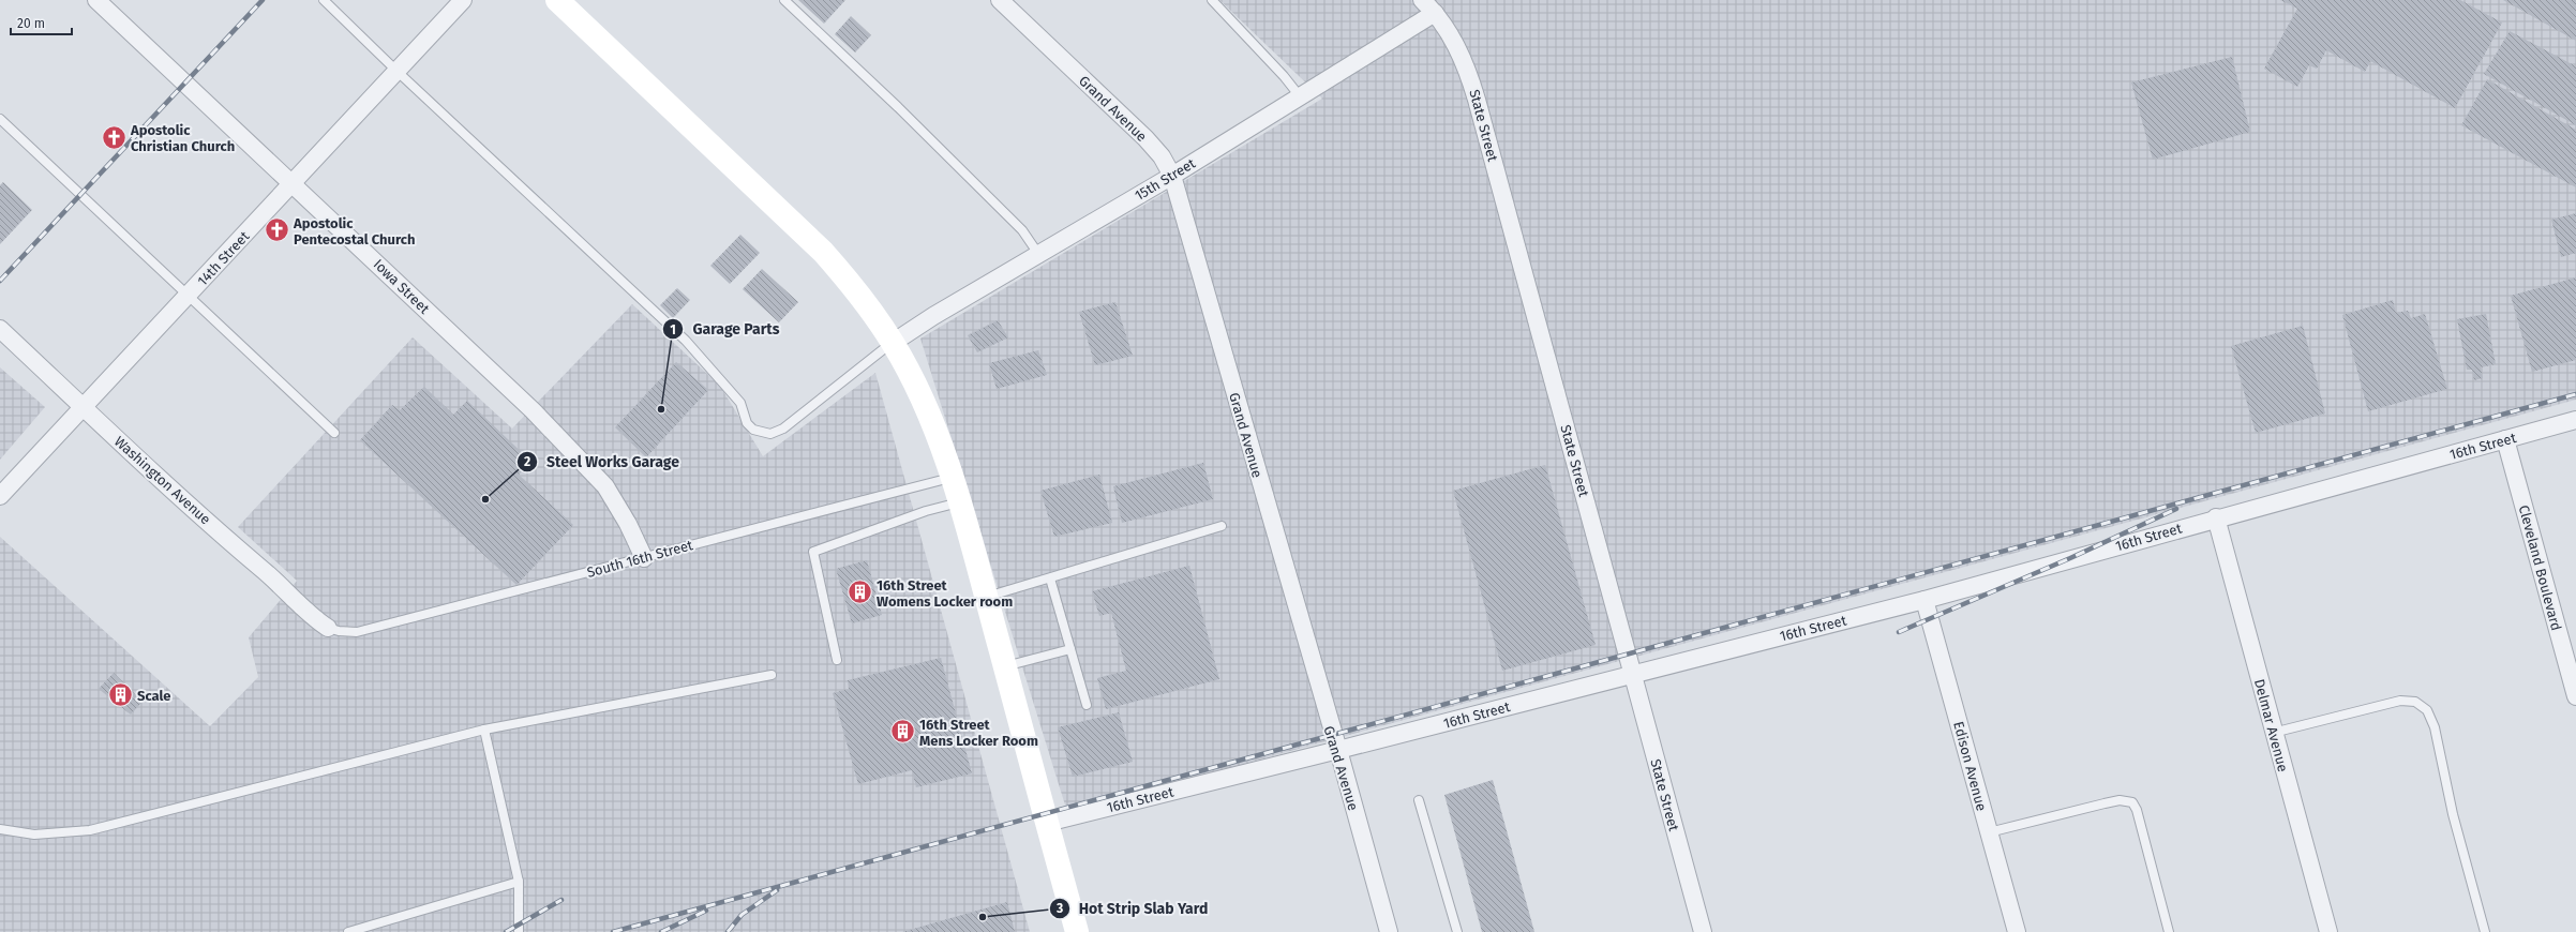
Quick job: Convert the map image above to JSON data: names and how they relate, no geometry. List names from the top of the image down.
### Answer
{
  "streets": {
    "street": [
      "Grand Avenue",
      "State Street",
      "15th Street",
      "14th Street",
      "Iowa Street",
      "16th Street",
      "Washington Avenue",
      "Cleveland Boulevard",
      "Delmar Avenue",
      "Edison Avenue"
    ],
    "lane": ["South 16th Street"]
  },
  "crossings": [
    ["Grand Avenue", "15th Street"],
    ["Grand Avenue", "16th Street"],
    ["State Street", "15th Street"],
    ["State Street", "16th Street"],
    ["14th Street", "Iowa Street"],
    ["14th Street", "Washington Avenue"],
    ["Iowa Street", "South 16th Street"],
    ["16th Street", "Cleveland Boulevard"],
    ["16th Street", "Delmar Avenue"],
    ["16th Street", "Edison Avenue"],
    ["Washington Avenue", "South 16th Street"]
  ],
  "places": {
    "church": ["Apostolic Christian Church", "Apostolic Pentecostal Church"],
    "other": ["Garage Parts", "Steel Works Garage", "Hot Strip Slab Yard"],
    "building": ["16th Street Womens Locker room", "Scale", "16th Street Mens Locker Room"]
  },
  "scale_bar": "20 m"
}
